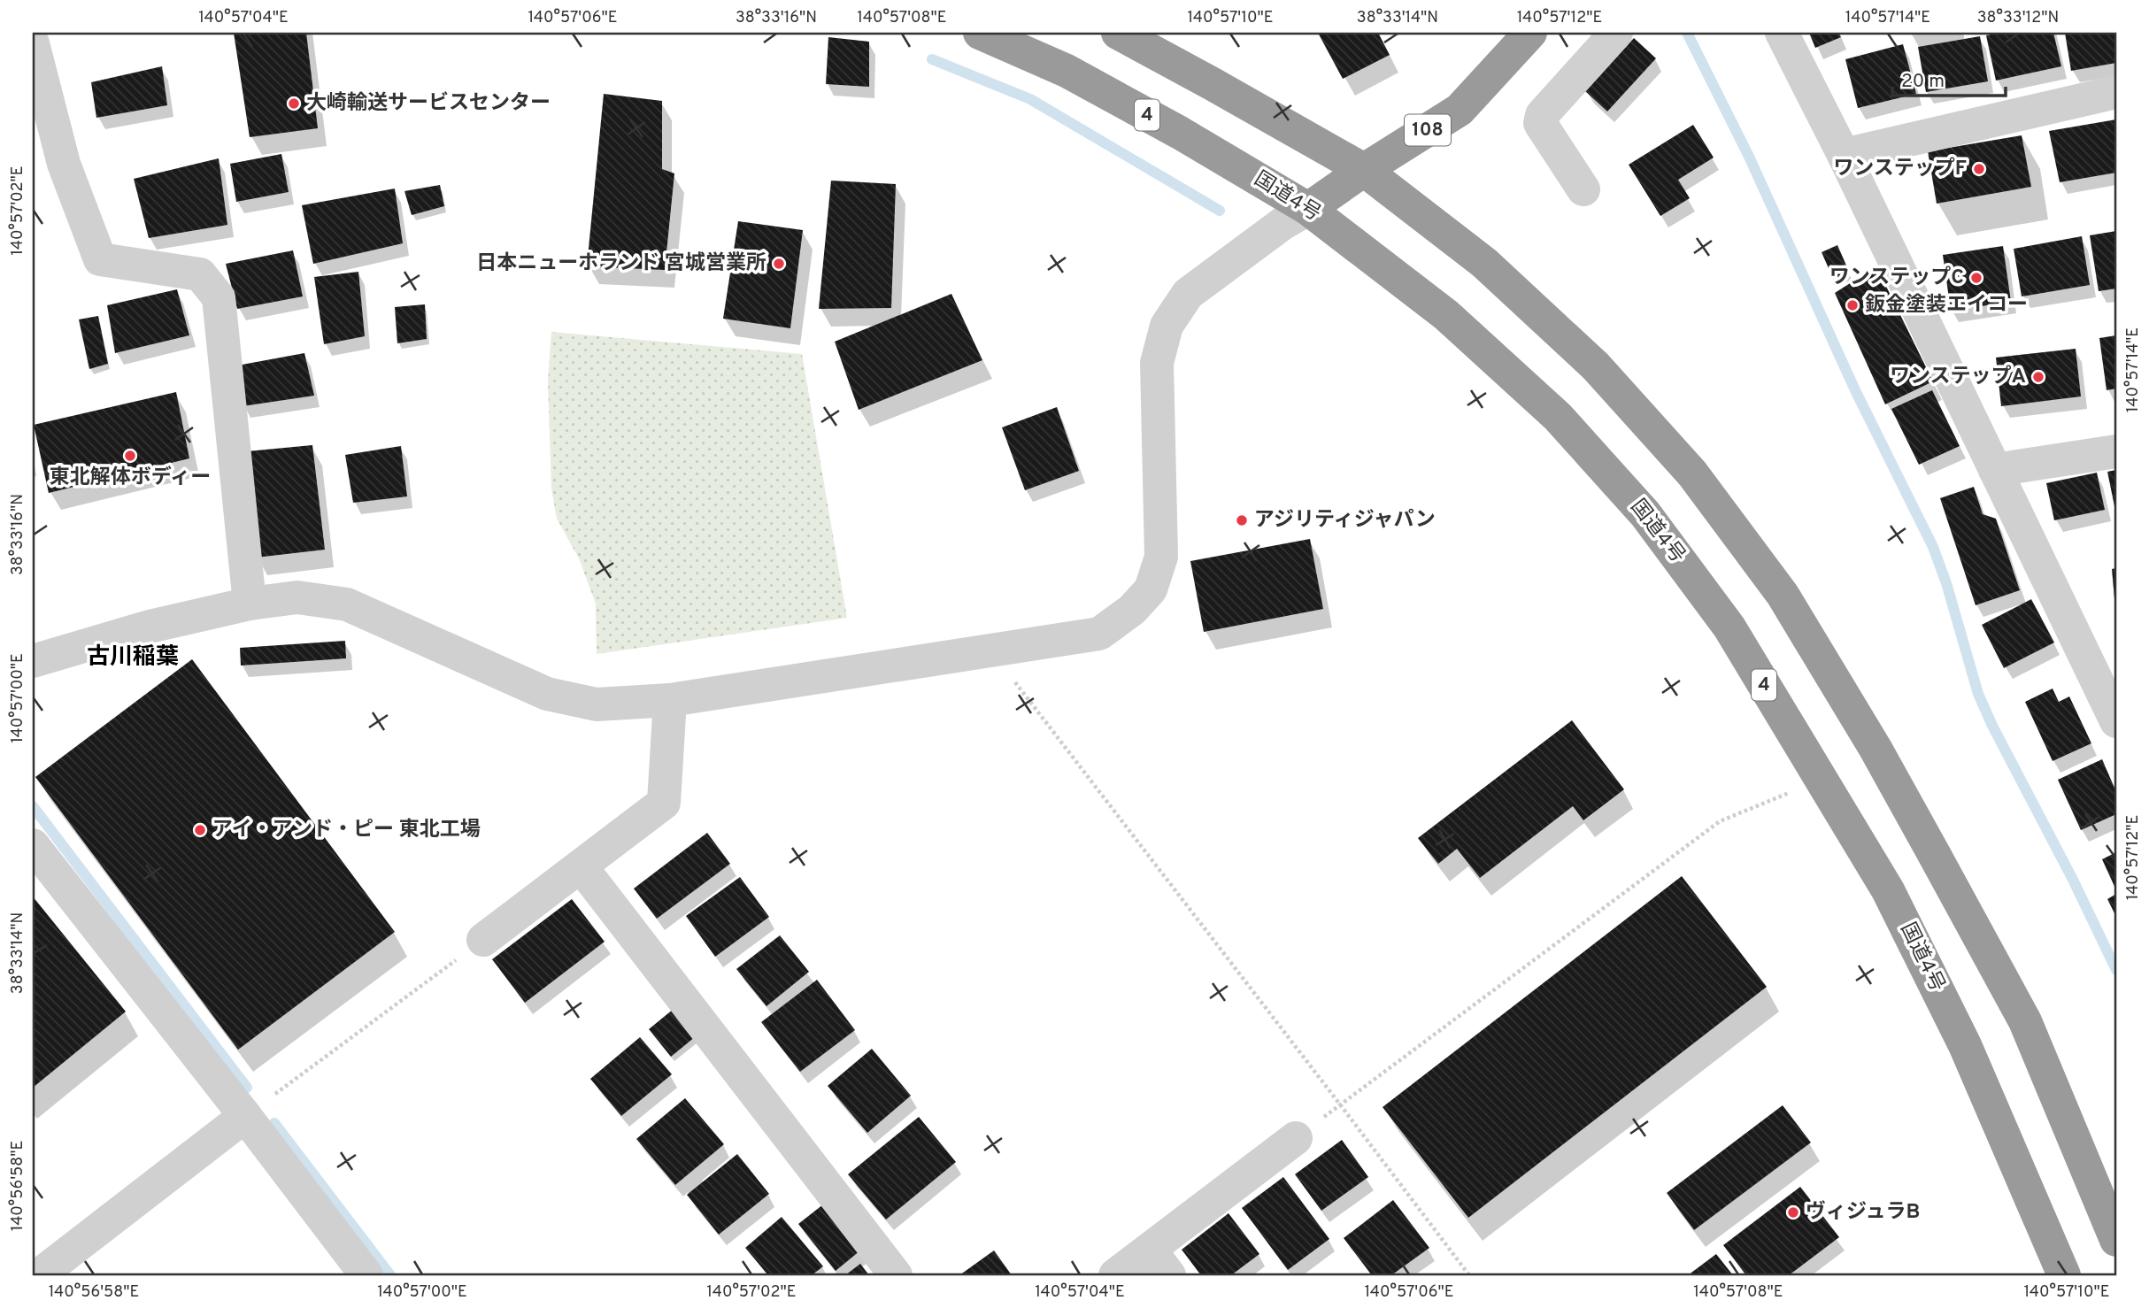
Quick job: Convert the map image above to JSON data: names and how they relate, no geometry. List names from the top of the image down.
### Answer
{
  "streets": {
    "highway": ["4", "108", "国道4号"]
  },
  "crossings": [
    ["108", "国道4号"]
  ],
  "districts": ["古川稲葉"],
  "places": [
    "大崎輸送サービスセンター",
    "ワンステップF",
    "日本ニューホランド 宮城営業所",
    "ワンステップC",
    "鈑金塗装エイコー",
    "ワンステップA",
    "東北解体ボディー",
    "アジリティジャパン",
    "アイ・アンド・ピー 東北工場",
    "ヴィジュラB"
  ],
  "scale_bar": "20 m",
  "coordinates": [
    "140°57'04\"E",
    "140°57'06\"E",
    "38°33'16\"N",
    "140°57'08\"E",
    "140°57'10\"E",
    "38°33'14\"N",
    "140°57'12\"E",
    "140°57'14\"E",
    "38°33'12\"N",
    "140°57'02\"E",
    "140°57'00\"E",
    "140°56'58\"E"
  ]
}
